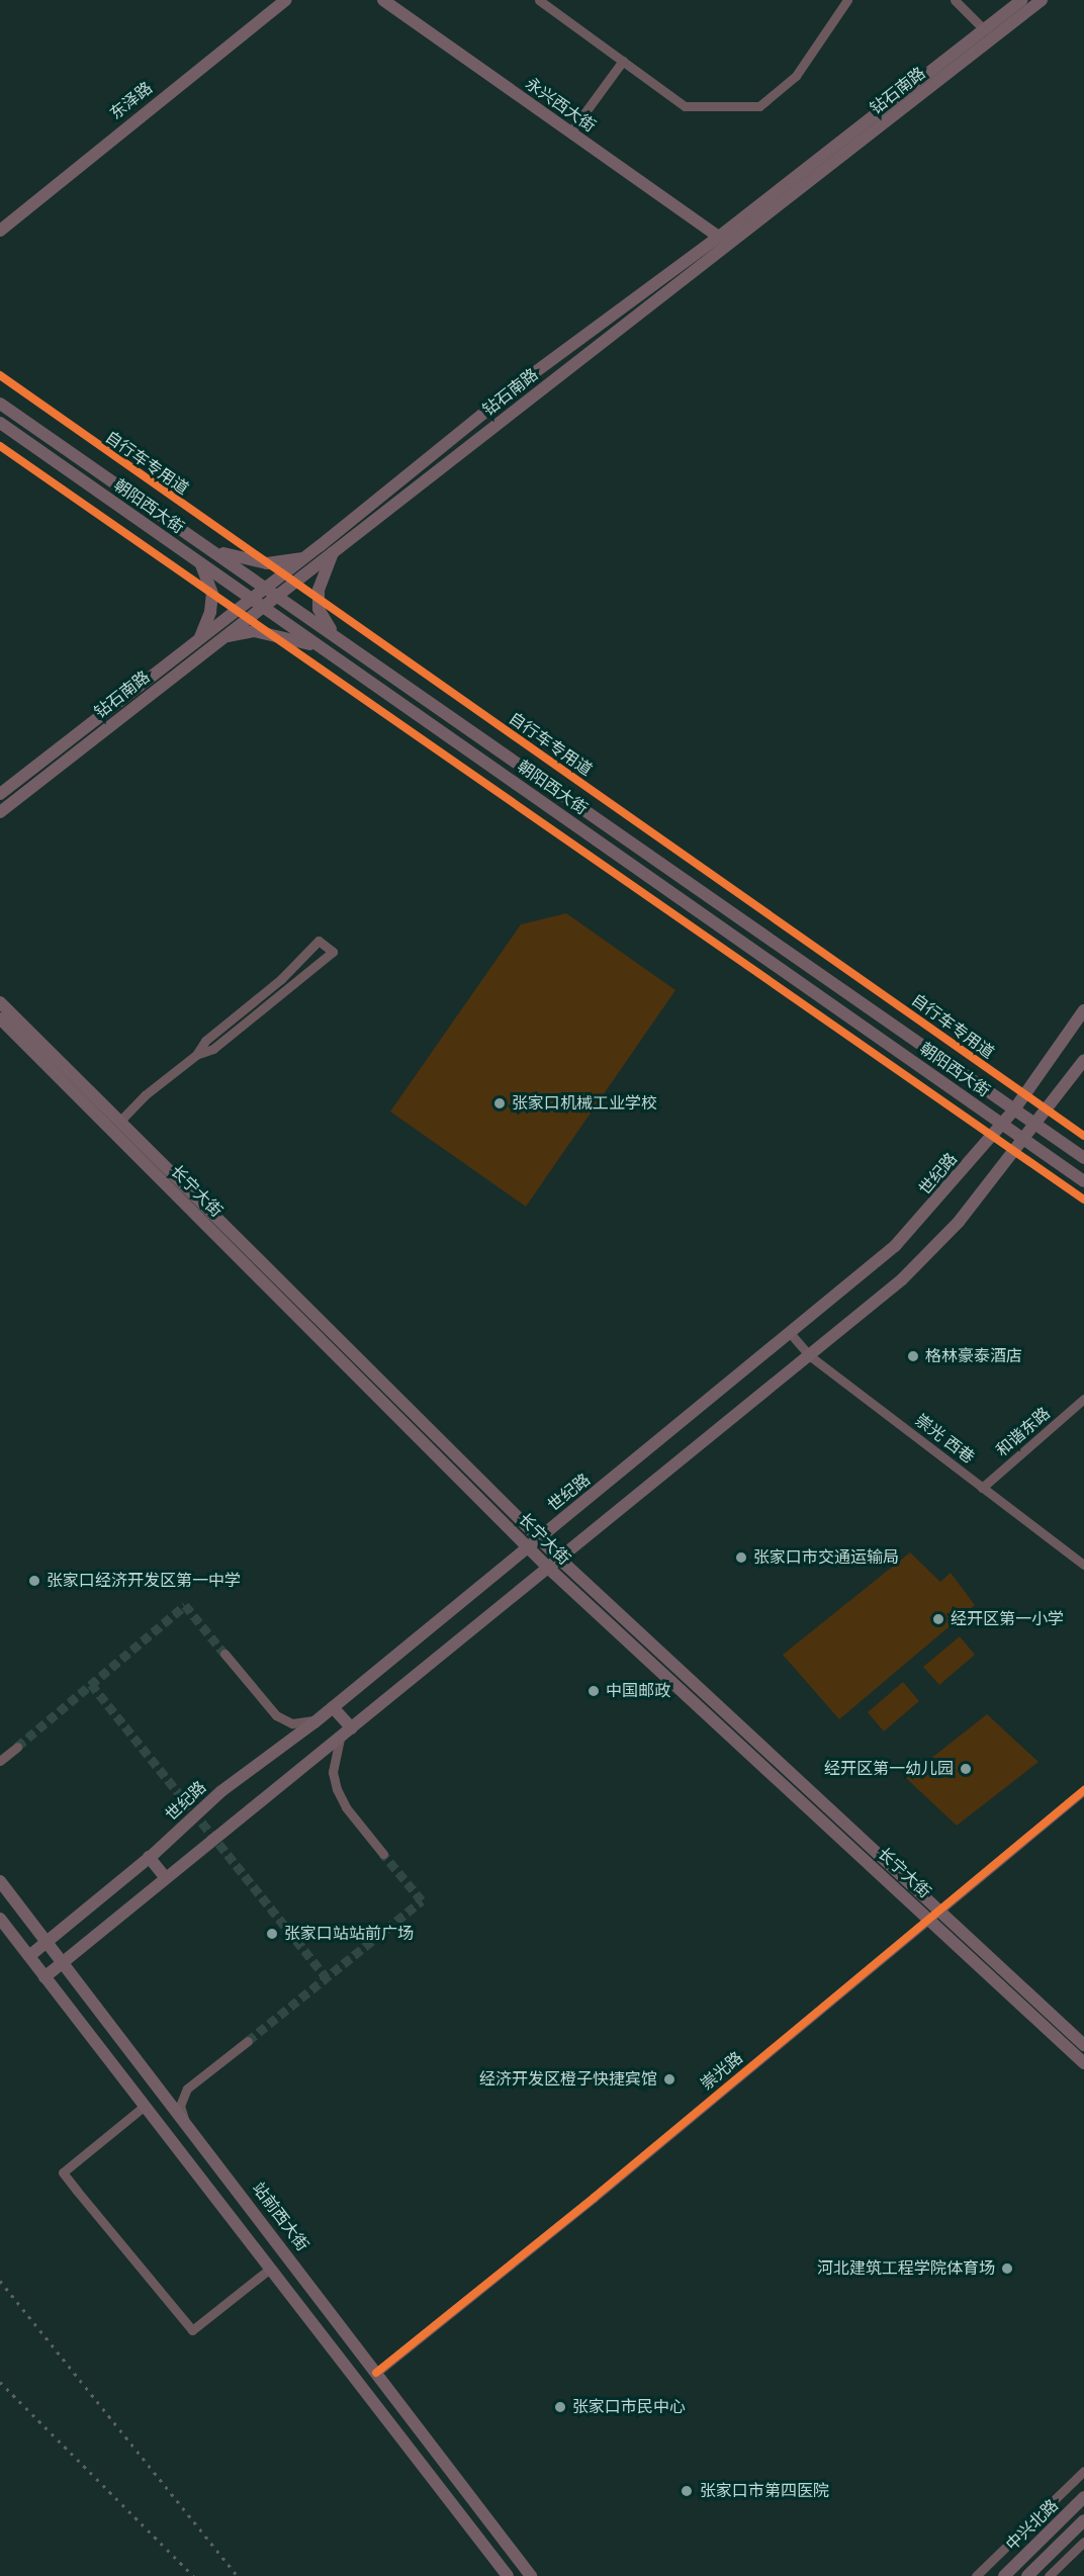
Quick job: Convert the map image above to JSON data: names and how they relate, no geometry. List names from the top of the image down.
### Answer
{
  "streets": {
    "main road": [
      "钻石南路",
      "东泽路",
      "永兴西大街",
      "朝阳西大街",
      "世纪路",
      "长宁大街",
      "站前西大街",
      "中兴北路"
    ],
    "street": ["和谐东路", "崇光 西巷", "崇光路"],
    "cycle path": ["自行车专用道"]
  },
  "crossings": [
    ["钻石南路", "永兴西大街"],
    ["钻石南路", "朝阳西大街"],
    ["朝阳西大街", "世纪路"],
    ["世纪路", "长宁大街"],
    ["世纪路", "崇光 西巷"],
    ["世纪路", "站前西大街"],
    ["长宁大街", "崇光路"],
    ["和谐东路", "崇光 西巷"],
    ["崇光路", "站前西大街"]
  ],
  "places": [
    "张家口机械工业学校",
    "格林豪泰酒店",
    "张家口市交通运输局",
    "张家口经济开发区第一中学",
    "经开区第一小学",
    "中国邮政",
    "经开区第一幼儿园",
    "张家口站站前广场",
    "经济开发区橙子快捷宾馆",
    "河北建筑工程学院体育场",
    "张家口市民中心",
    "张家口市第四医院"
  ]
}
